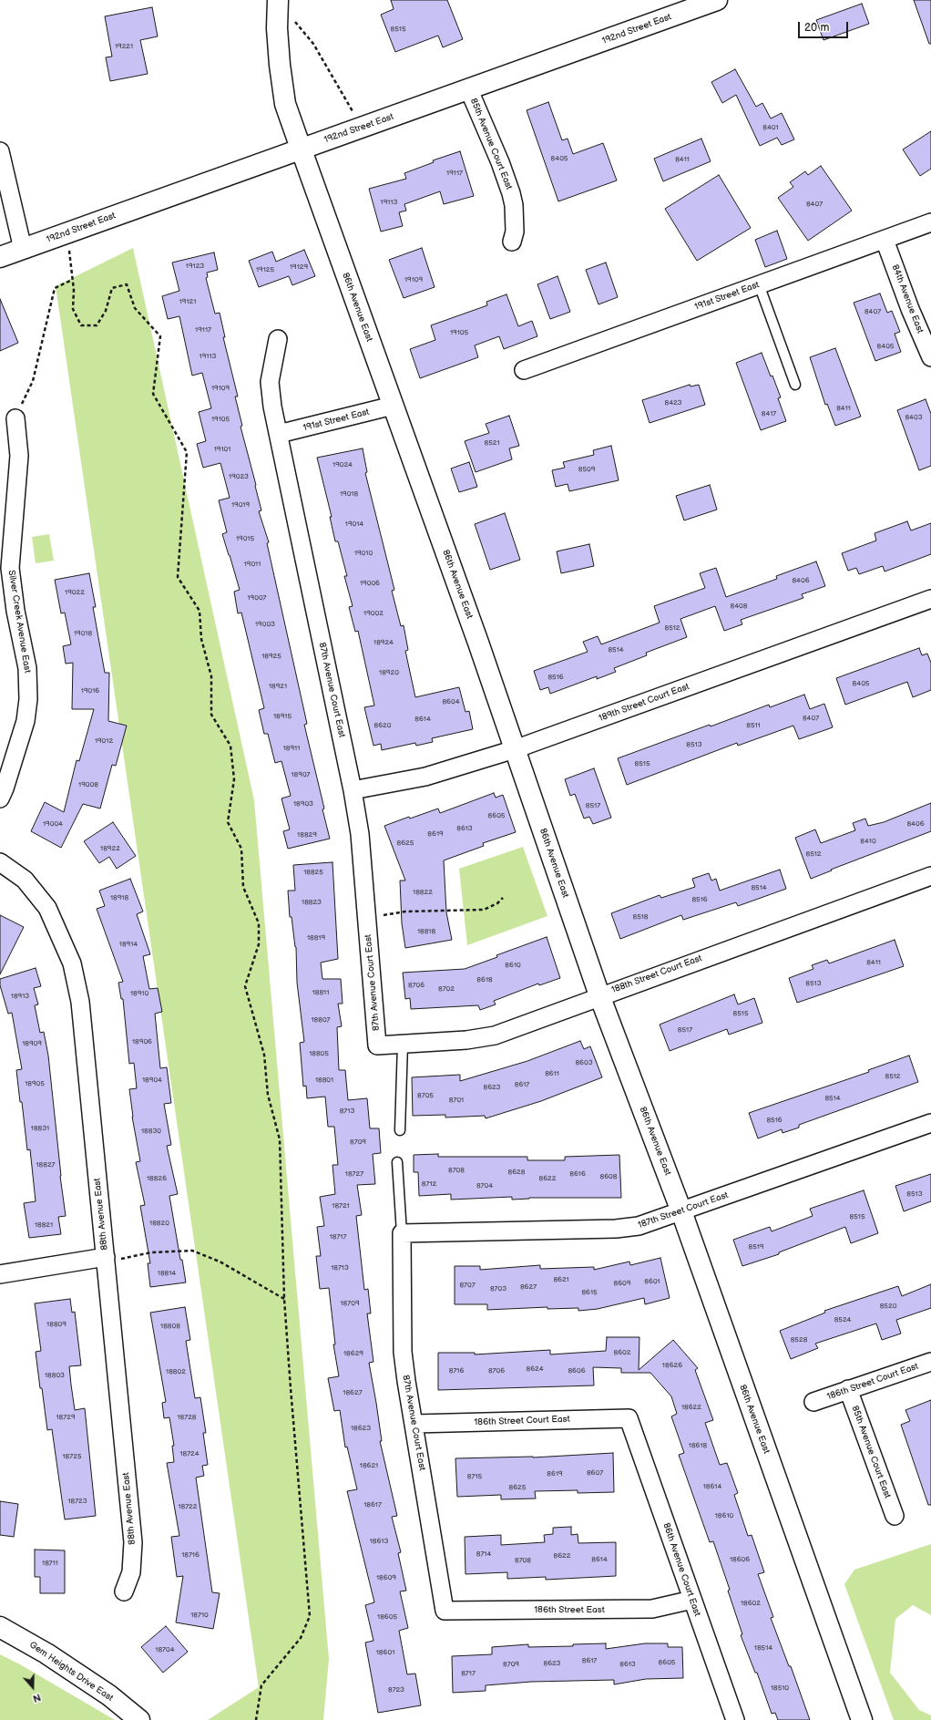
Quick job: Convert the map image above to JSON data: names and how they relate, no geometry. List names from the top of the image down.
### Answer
{
  "streets": {
    "street": [
      "192nd Street East",
      "85th Avenue Court East",
      "191st Street East",
      "84th Avenue East",
      "86th Avenue East",
      "Silver Creek Avenue East",
      "87th Avenue Court East",
      "189th Street Court East",
      "188th Street Court East",
      "187th Street Court East",
      "88th Avenue East",
      "186th Street Court East",
      "86th Avenue Court East",
      "186th Street East",
      "Gem Heights Drive East"
    ]
  },
  "crossings": [
    ["192nd Street East", "85th Avenue Court East"],
    ["192nd Street East", "86th Avenue East"],
    ["85th Avenue Court East", "186th Street Court East"],
    ["191st Street East", "84th Avenue East"],
    ["191st Street East", "86th Avenue East"],
    ["191st Street East", "87th Avenue Court East"],
    ["86th Avenue East", "189th Street Court East"],
    ["86th Avenue East", "188th Street Court East"],
    ["86th Avenue East", "187th Street Court East"],
    ["87th Avenue Court East", "189th Street Court East"],
    ["87th Avenue Court East", "188th Street Court East"],
    ["87th Avenue Court East", "187th Street Court East"],
    ["87th Avenue Court East", "186th Street Court East"],
    ["87th Avenue Court East", "186th Street East"],
    ["186th Street Court East", "86th Avenue Court East"],
    ["86th Avenue Court East", "186th Street East"]
  ],
  "house_numbers": [
    "8515",
    "19221",
    "8401",
    "8405",
    "8411",
    "19117",
    "19113",
    "8407",
    "19123",
    "19129",
    "19125",
    "19109",
    "19121",
    "8407",
    "19117",
    "19105",
    "8405",
    "19113",
    "19109",
    "8423",
    "8411",
    "8417",
    "8403",
    "19105",
    "8521",
    "19101",
    "19024",
    "8509",
    "19023",
    "19018",
    "19019",
    "19014",
    "19015",
    "19010",
    "19011",
    "8406",
    "19006",
    "19022",
    "19007",
    "8408",
    "19002",
    "19003",
    "8512",
    "19018",
    "18924",
    "8514",
    "18925",
    "18920",
    "8516",
    "8405",
    "18921",
    "19016",
    "8604",
    "18915",
    "8407",
    "8614",
    "8620",
    "8511",
    "19012",
    "8513",
    "18911",
    "8515",
    "18907",
    "19008",
    "18903",
    "8517",
    "8605",
    "19004",
    "8406",
    "8613",
    "8619",
    "18829",
    "8410",
    "8625",
    "18922",
    "8512",
    "18825",
    "8514",
    "18822",
    "18918",
    "8516",
    "18823",
    "8518",
    "18818",
    "18819",
    "18914",
    "8411",
    "8610",
    "8618",
    "8513",
    "8706",
    "8702",
    "18811",
    "18910",
    "18913",
    "8515",
    "18807",
    "8517",
    "18906",
    "18909",
    "18805",
    "8603",
    "8611",
    "8512",
    "18904",
    "18801",
    "18905",
    "8617",
    "8623",
    "8705",
    "8514",
    "8701",
    "8713",
    "8516",
    "18831",
    "18830",
    "8709",
    "18827",
    "8708",
    "8628",
    "18727",
    "8616",
    "8608",
    "18826",
    "8622",
    "8712",
    "8704",
    "8513",
    "18721",
    "8515",
    "18820",
    "18821",
    "18717",
    "8519",
    "18713",
    "18814",
    "8621",
    "8601",
    "8609",
    "8707",
    "8627",
    "8703",
    "8615",
    "18709",
    "8520",
    "8524",
    "18809",
    "18808",
    "8528",
    "8602",
    "18629",
    "18626",
    "8624",
    "8716",
    "8706",
    "8606",
    "18802",
    "18803",
    "18627",
    "18622",
    "18729",
    "18728",
    "18623",
    "18618",
    "18724",
    "18725",
    "18621",
    "8607",
    "8619",
    "8715",
    "18614",
    "8625",
    "18723",
    "18617",
    "18722",
    "18610",
    "18613",
    "8714",
    "18716",
    "8622",
    "8614",
    "18606",
    "8708",
    "18711",
    "18609",
    "18602",
    "18710",
    "18605",
    "18514",
    "18704",
    "18601",
    "8617",
    "8605",
    "8623",
    "8709",
    "8613",
    "8717",
    "18510",
    "8723"
  ],
  "scale_bar": "20 m",
  "north": "bottom"
}
